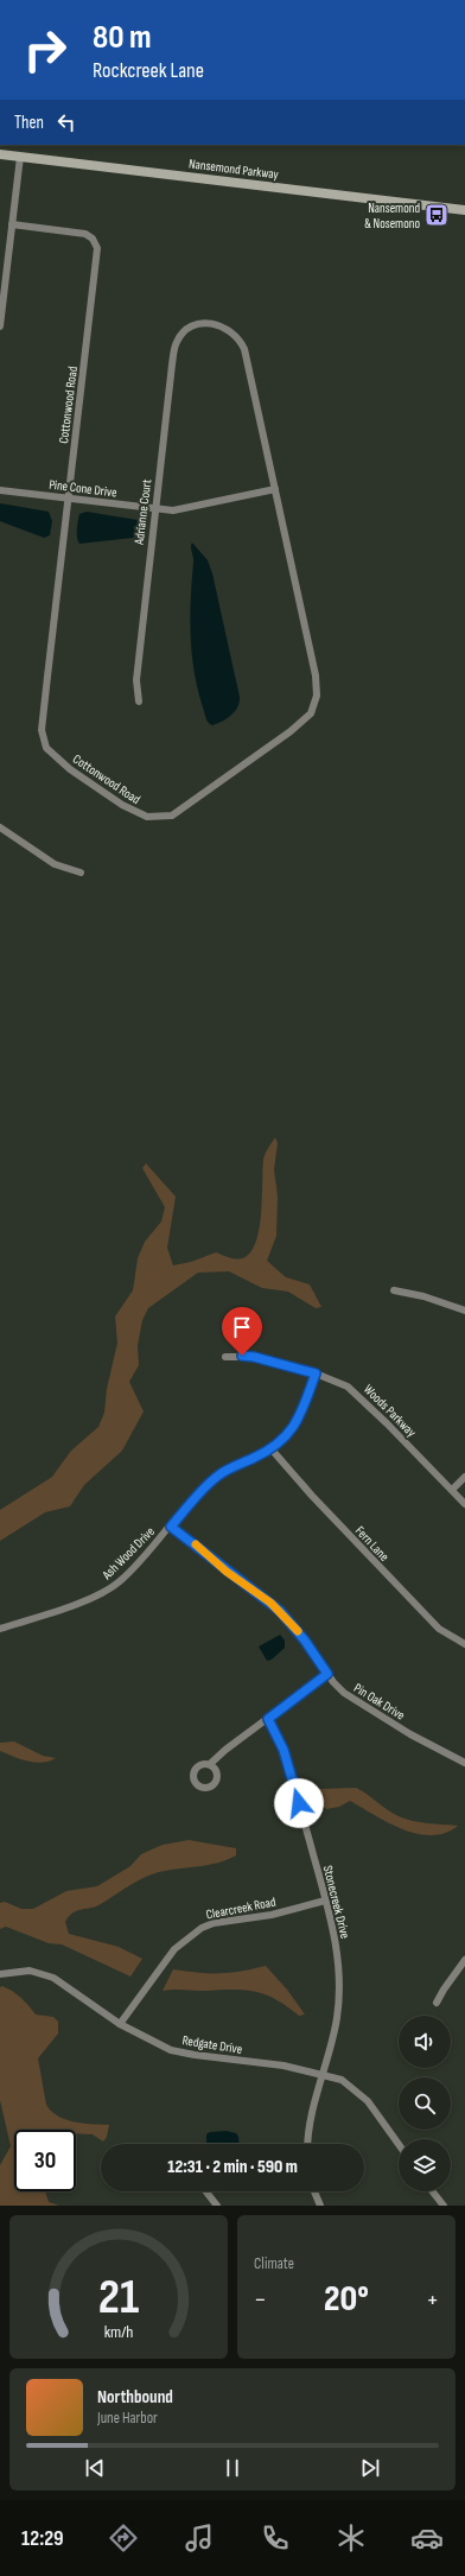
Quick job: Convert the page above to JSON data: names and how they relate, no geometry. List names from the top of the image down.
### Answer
{
  "streets": {
    "main road": ["Nansemond Parkway"],
    "street": [
      "Cottonwood Road",
      "Pine Cone Drive",
      "Adrianne Court",
      "Woods Parkway",
      "Fern Lane",
      "Ash Wood Drive",
      "Pin Oak Drive",
      "Stonecreek Drive",
      "Clearcreek Road",
      "Redgate Drive"
    ]
  },
  "crossings": [
    ["Cottonwood Road", "Pine Cone Drive"],
    ["Cottonwood Road", "Adrianne Court"],
    ["Pine Cone Drive", "Adrianne Court"],
    ["Woods Parkway", "Ash Wood Drive"],
    ["Fern Lane", "Ash Wood Drive"],
    ["Ash Wood Drive", "Pin Oak Drive"],
    ["Stonecreek Drive", "Clearcreek Road"],
    ["Stonecreek Drive", "Redgate Drive"],
    ["Clearcreek Road", "Redgate Drive"]
  ],
  "places": {
    "bus stop": ["Nansemond & Nosemono"]
  },
  "page": {
    "turn": ["80 m", "Rockcreek Lane"],
    "then": "Then",
    "limit": "30",
    "trip": "12:31 · 2 min · 590 m",
    "tile": "Climate",
    "heat": ["−", "20°", "+"],
    "song": ["Northbound", "June Harbor"],
    "tabs": "12:29",
    "gauge": ["21", "km/h"]
  }
}
